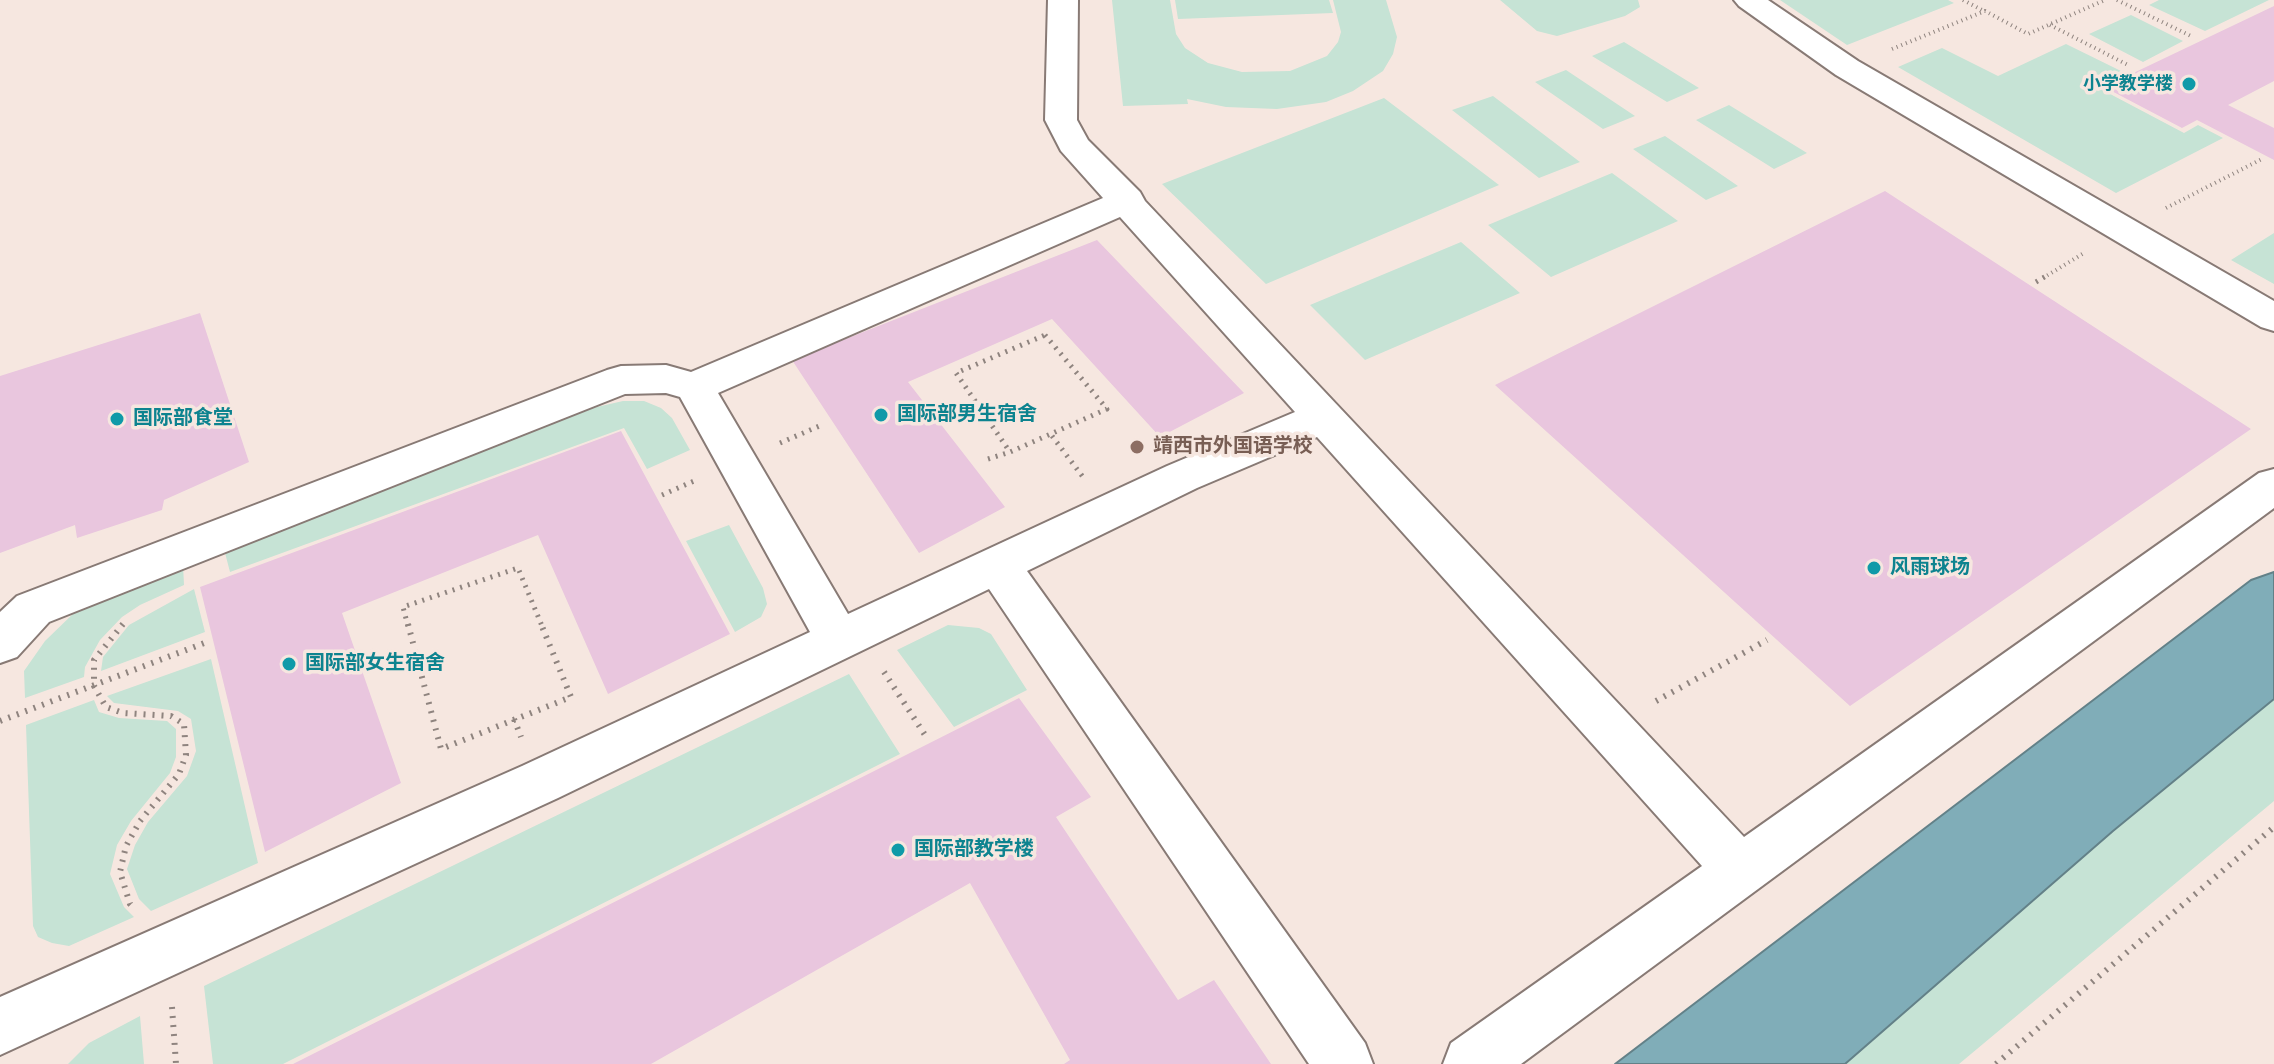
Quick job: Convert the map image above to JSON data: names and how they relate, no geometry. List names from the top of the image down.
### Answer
{
  "places": [
    "小学教学楼",
    "国际部男生宿舍",
    "国际部食堂",
    "靖西市外国语学校",
    "风雨球场",
    "国际部女生宿舍",
    "国际部教学楼"
  ]
}
